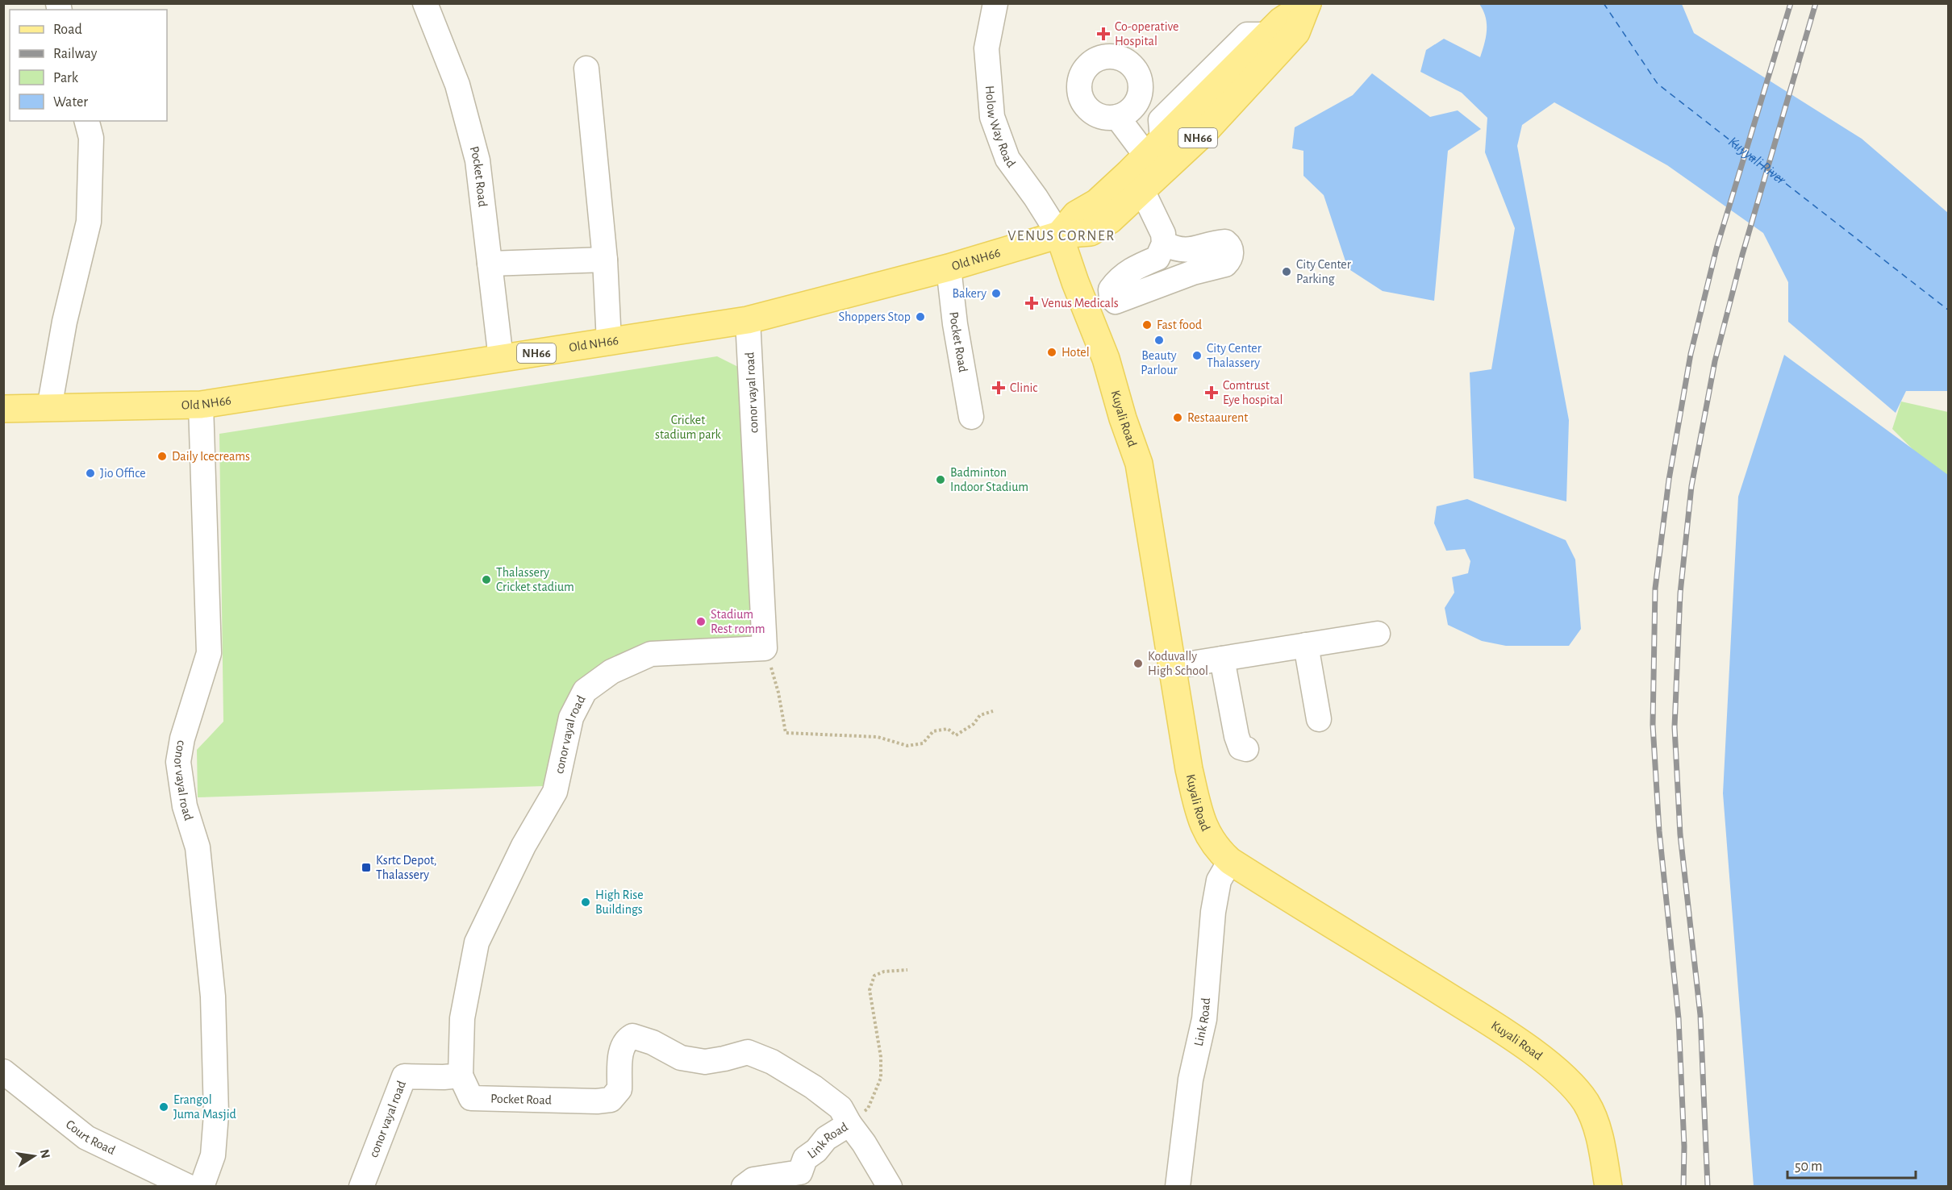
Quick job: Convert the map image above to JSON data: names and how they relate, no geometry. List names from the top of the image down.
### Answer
{
  "streets": {
    "main road": ["NH66", "Old NH66", "Kuyali Road"],
    "street": [
      "Holow Way Road",
      "Pocket Road",
      "conor vayal road",
      "Link Road",
      "Court Road"
    ]
  },
  "crossings": [
    ["Holow Way Road", "Old NH66"],
    ["Holow Way Road", "Kuyali Road"],
    ["Pocket Road", "Old NH66"],
    ["Pocket Road", "conor vayal road"],
    ["Pocket Road", "Link Road"],
    ["Old NH66", "conor vayal road"],
    ["Old NH66", "Kuyali Road"],
    ["Kuyali Road", "Link Road"]
  ],
  "districts": ["VENUS CORNER"],
  "water": ["Kuyyali River"],
  "parks": ["Cricket stadium park"],
  "places": {
    "health": [
      "Co-operative Hospital",
      "Venus Medicals",
      "Clinic",
      "Comtrust Eye hospital"
    ],
    "other": [
      "City Center Parking",
      "Bakery",
      "Shoppers Stop",
      "Fast food",
      "Beauty Parlour",
      "Hotel",
      "City Center Thalassery",
      "Restaaurent",
      "Daily Icecreams",
      "Jio Office",
      "Badminton Indoor Stadium",
      "Thalassery Cricket stadium",
      "Stadium Rest romm",
      "Koduvally High School",
      "High Rise Buildings",
      "Erangol Juma Masjid"
    ],
    "transit": ["Ksrtc Depot, Thalassery"]
  },
  "legend": [
    "Road",
    "Railway",
    "Park",
    "Water"
  ],
  "scale_bar": "50 m",
  "north": "right"
}
